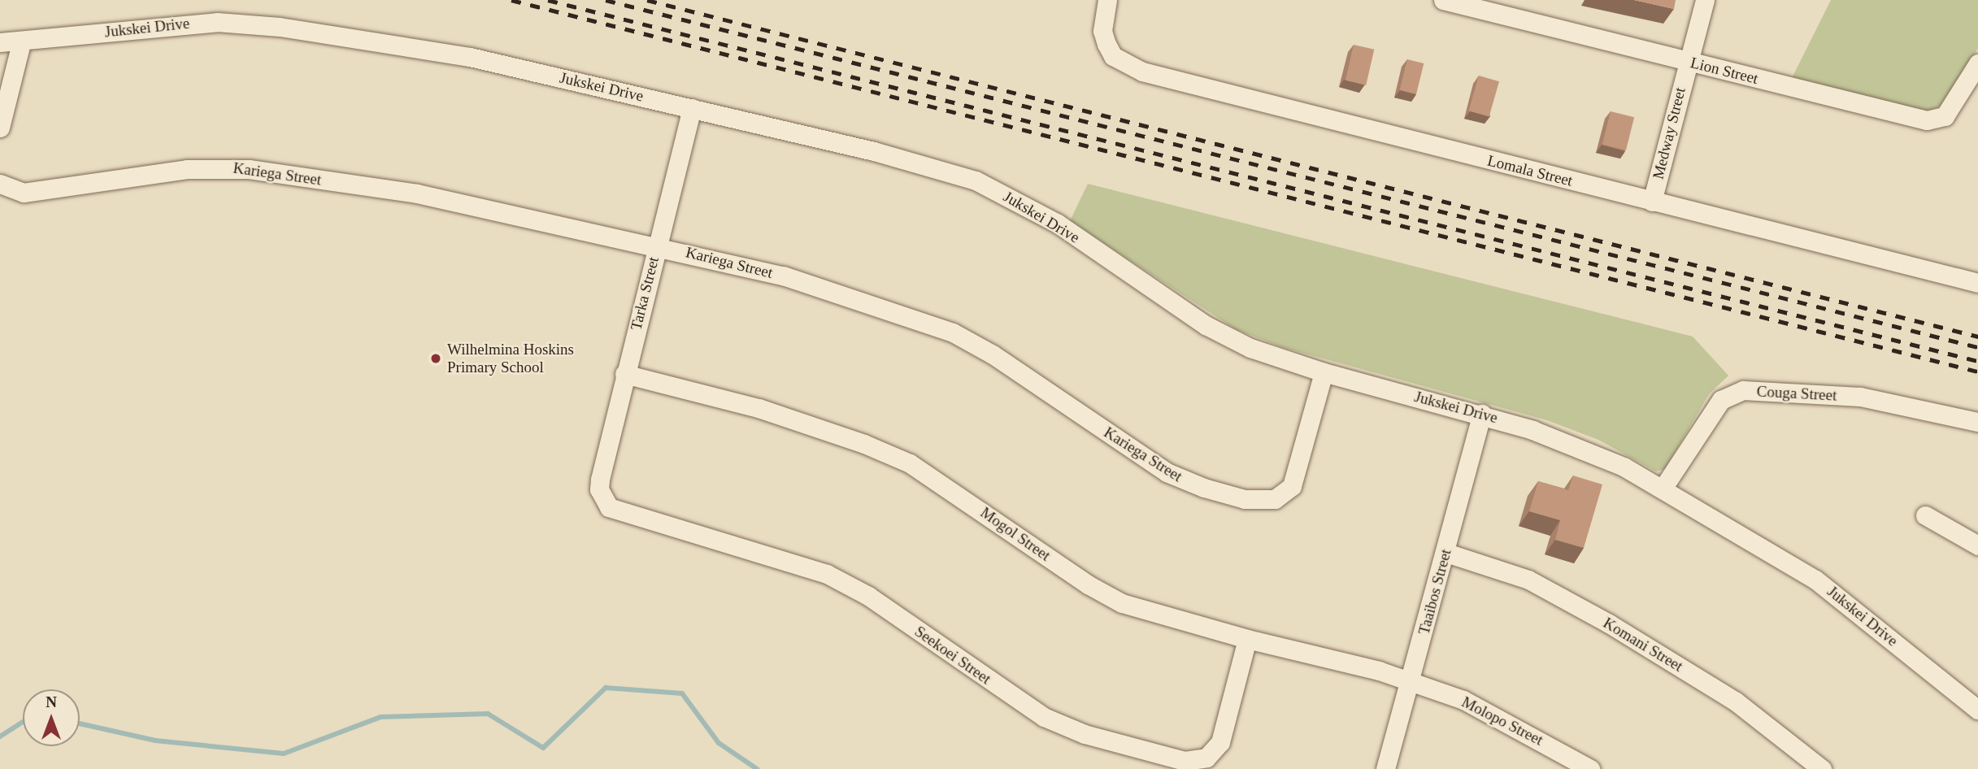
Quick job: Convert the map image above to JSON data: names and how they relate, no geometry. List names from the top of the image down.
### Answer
{
  "streets": {
    "street": [
      "Jukskei Drive",
      "Lion Street",
      "Medway Street",
      "Lomala Street",
      "Kariega Street",
      "Tarka Street",
      "Couga Street",
      "Mogol Street",
      "Taaibos Street",
      "Komani Street",
      "Seekoei Street",
      "Molopo Street"
    ]
  },
  "crossings": [
    ["Jukskei Drive", "Kariega Street"],
    ["Jukskei Drive", "Tarka Street"],
    ["Jukskei Drive", "Couga Street"],
    ["Jukskei Drive", "Taaibos Street"],
    ["Lion Street", "Medway Street"],
    ["Medway Street", "Lomala Street"],
    ["Kariega Street", "Tarka Street"],
    ["Tarka Street", "Mogol Street"],
    ["Tarka Street", "Seekoei Street"],
    ["Mogol Street", "Taaibos Street"],
    ["Mogol Street", "Seekoei Street"],
    ["Mogol Street", "Molopo Street"],
    ["Taaibos Street", "Komani Street"],
    ["Taaibos Street", "Molopo Street"]
  ],
  "places": ["Wilhelmina Hoskins Primary School"],
  "north": "top"
}
